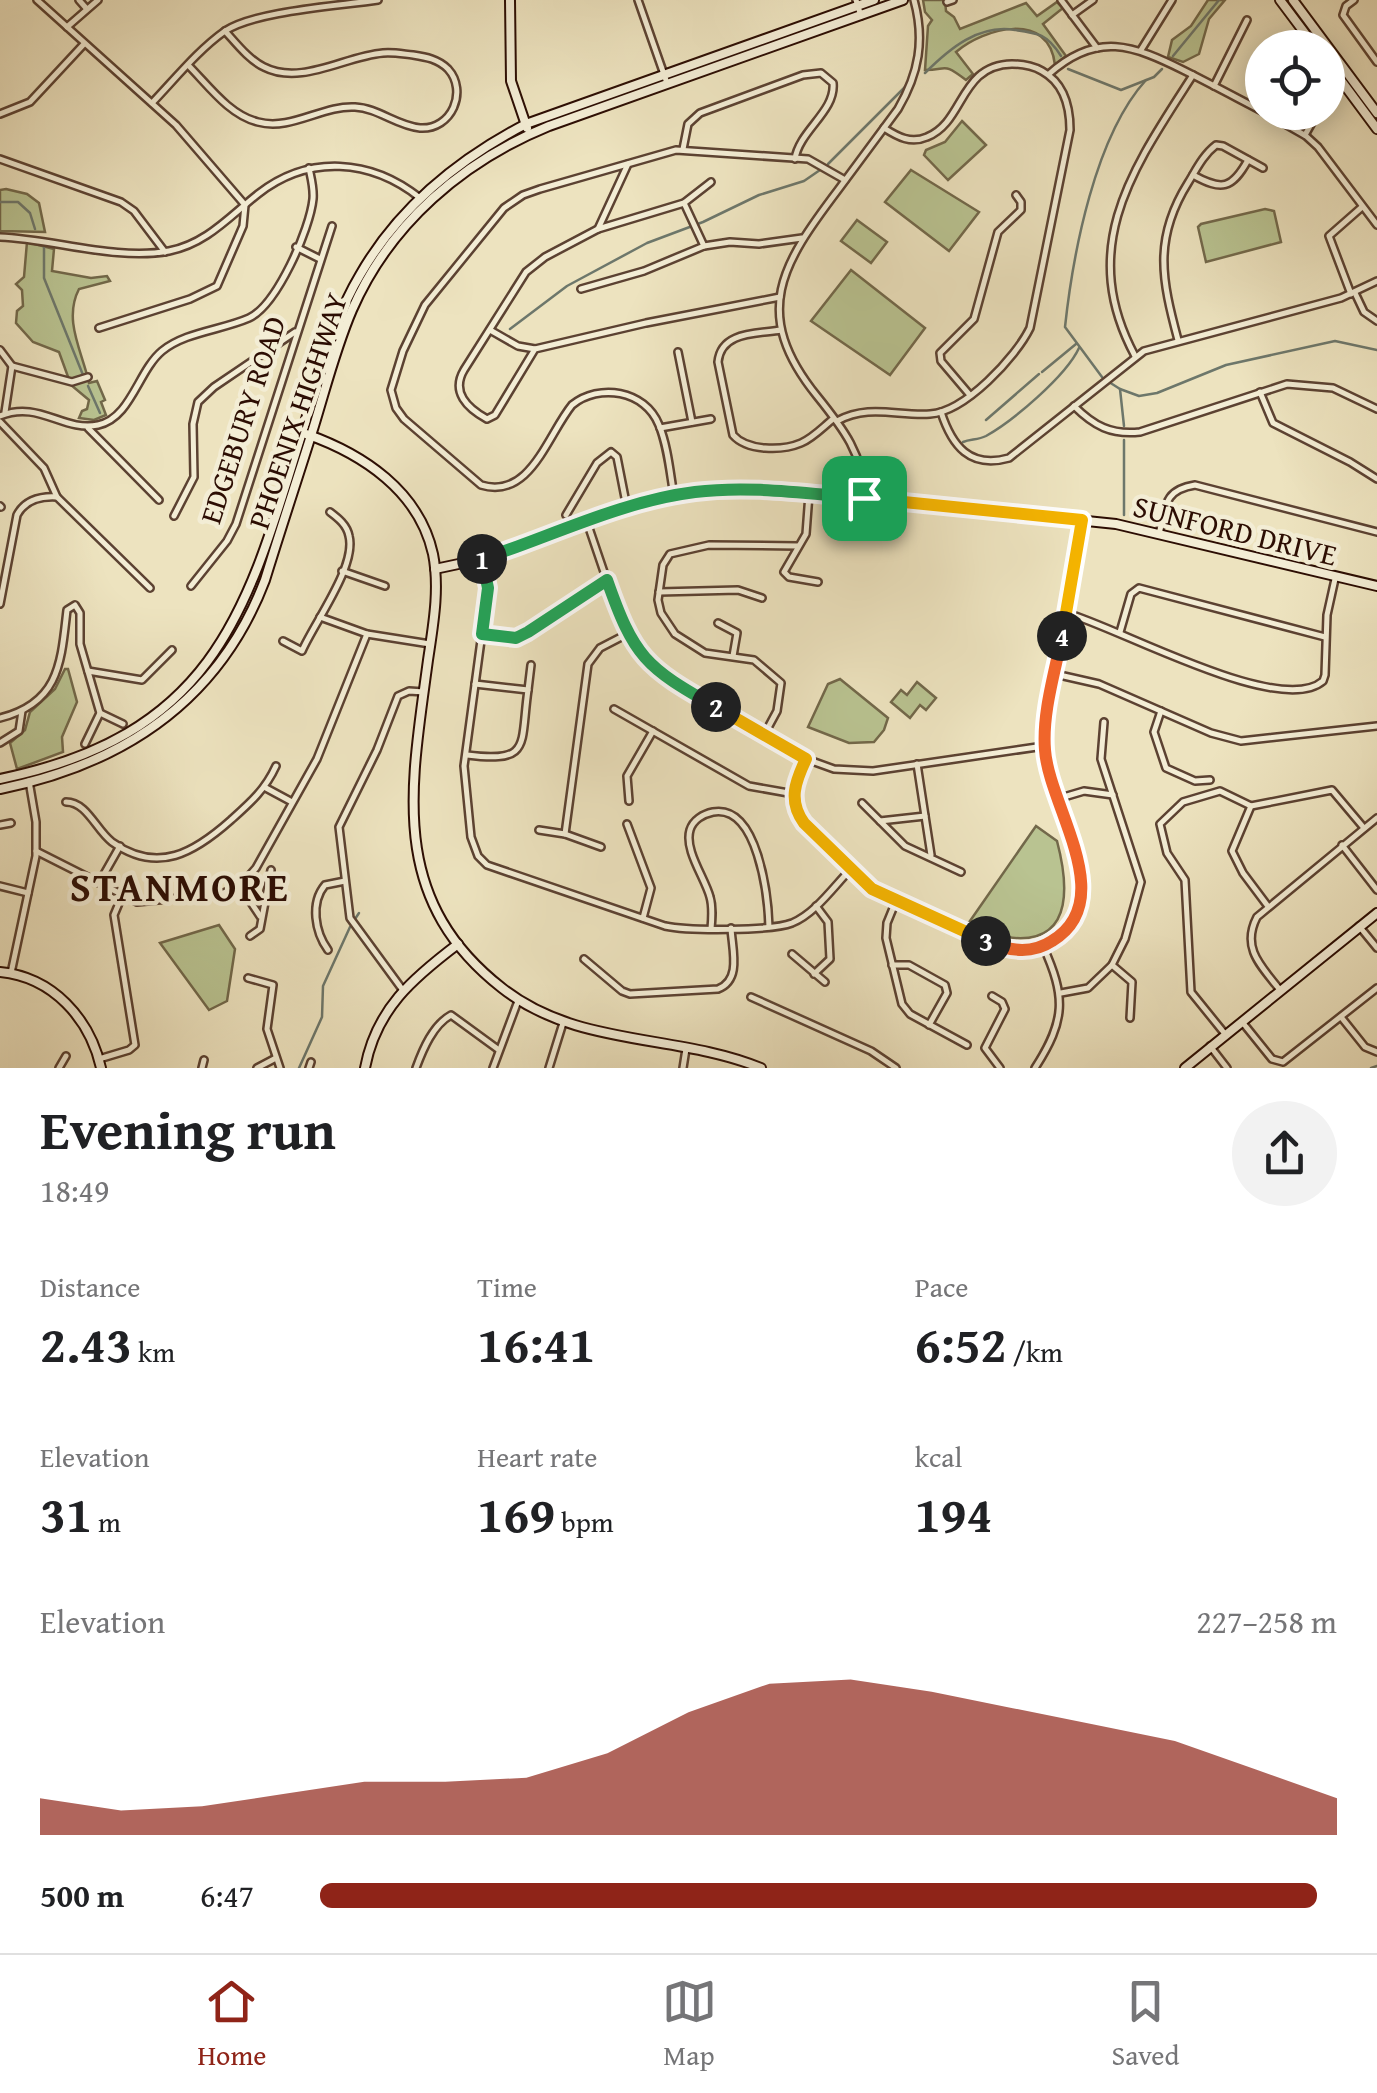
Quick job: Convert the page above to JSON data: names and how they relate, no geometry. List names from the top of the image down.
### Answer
{
  "streets": {
    "street": ["PHOENIX HIGHWAY", "EDGEBURY ROAD", "SUNFORD DRIVE"]
  },
  "districts": ["STANMORE"],
  "page": {
    "pins": [
      "1",
      "4",
      "2",
      "3"
    ],
    "heading": ["Evening run", "18:49"],
    "stats": [
      ["Distance", "2.43 km"],
      ["Time", "16:41"],
      ["Pace", "6:52 /km"],
      ["Elevation", "31 m"],
      ["Heart rate", "169 bpm"],
      ["kcal", "194"]
    ],
    "chart": ["Elevation", "227–258 m"],
    "list": [
      {
        "name": "500 m",
        "note": "6:47"
      }
    ],
    "tabs": ["Home", "Map", "Saved"]
  }
}
